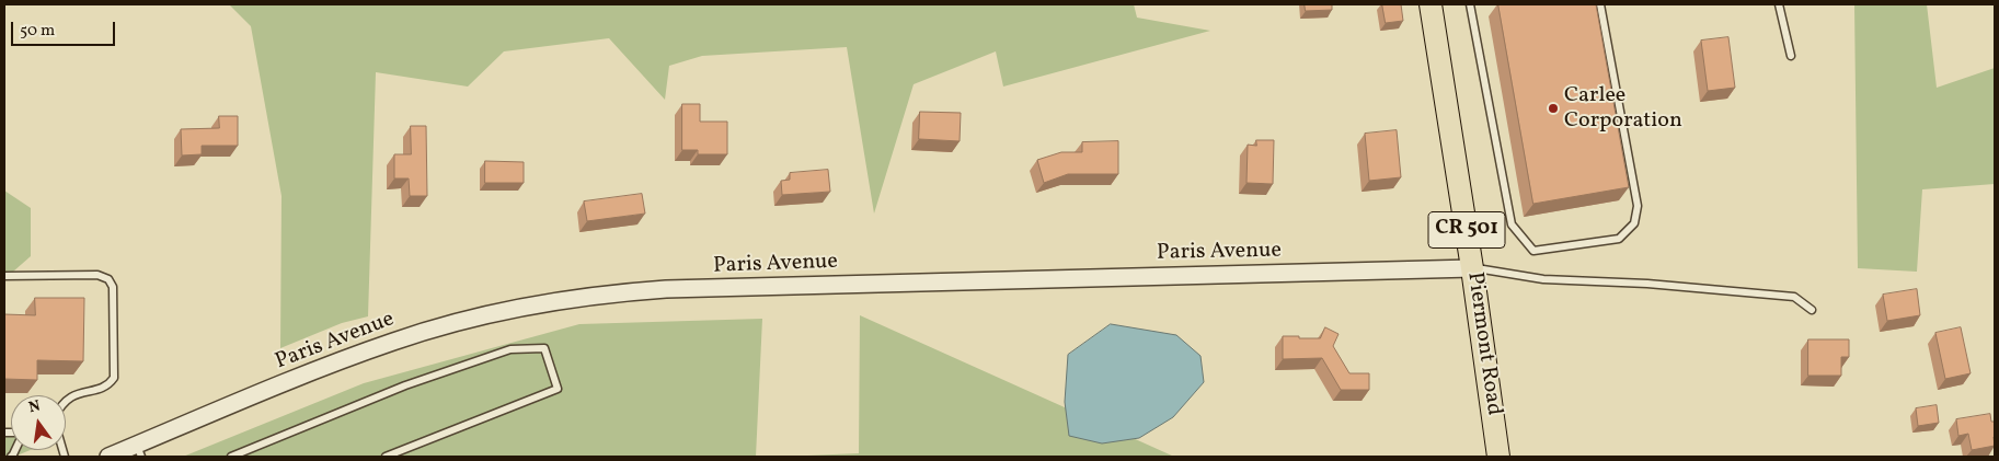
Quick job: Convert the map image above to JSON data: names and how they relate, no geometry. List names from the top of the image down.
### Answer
{
  "streets": {
    "main road": ["CR 501", "Piermont Road"],
    "street": ["Paris Avenue"]
  },
  "crossings": [
    ["Paris Avenue", "Piermont Road"]
  ],
  "places": ["Carlee Corporation"],
  "scale_bar": "50 m",
  "north": "top"
}
